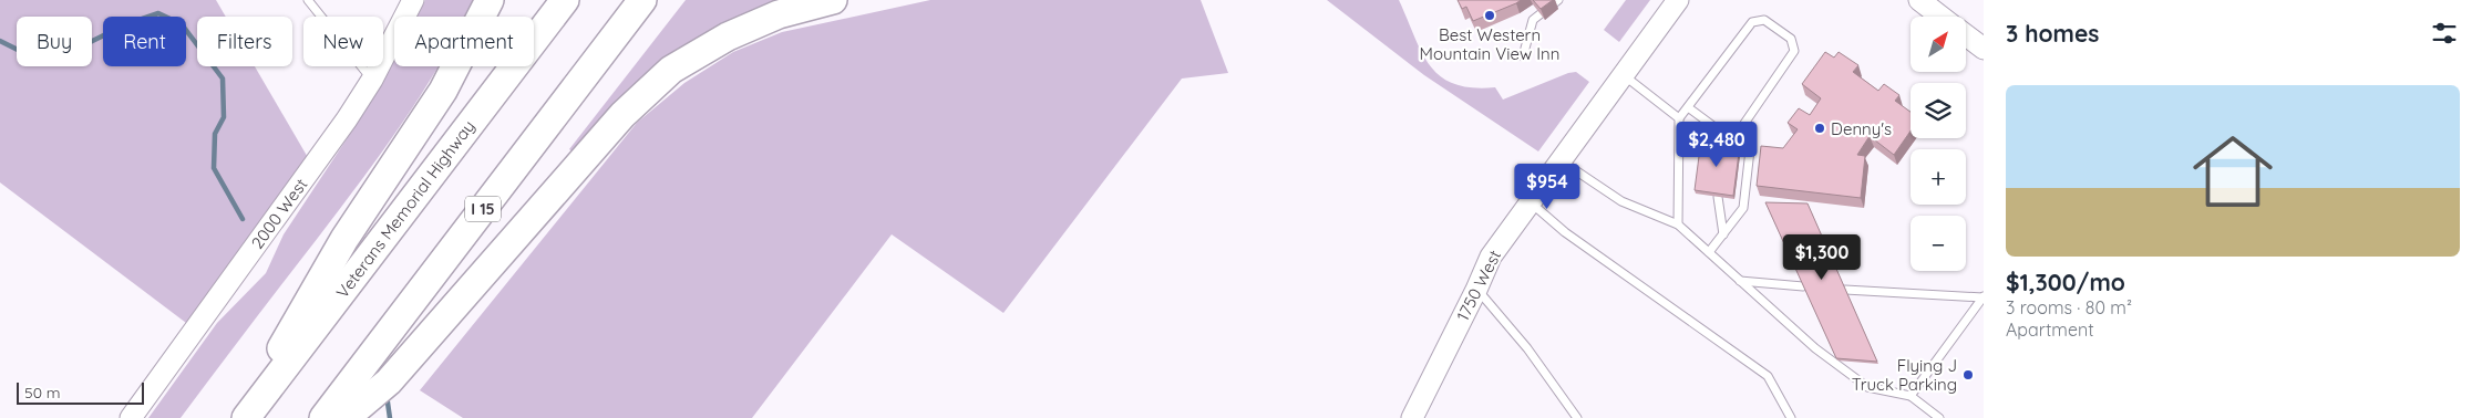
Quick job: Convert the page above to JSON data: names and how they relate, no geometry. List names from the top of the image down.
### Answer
{
  "streets": {
    "highway": ["Veterans Memorial Highway", "I 15"],
    "street": ["2000 West", "1750 West"]
  },
  "places": ["Best Western Mountain View Inn", "Denny's", "Flying J Truck Parking"],
  "scale_bar": "50 m",
  "north": "top right",
  "page": {
    "heading": "3 homes",
    "map_buttons": ["+", "−"],
    "chip": [
      "Buy",
      "Rent",
      "Filters",
      "New",
      "Apartment"
    ],
    "list": [
      {
        "name": "$1,300/mo",
        "note": "3 rooms · 80 m² · Apartment"
      }
    ],
    "price": ["$2,480", "$954", "$1,300"],
    "scale": "50 m"
  }
}
